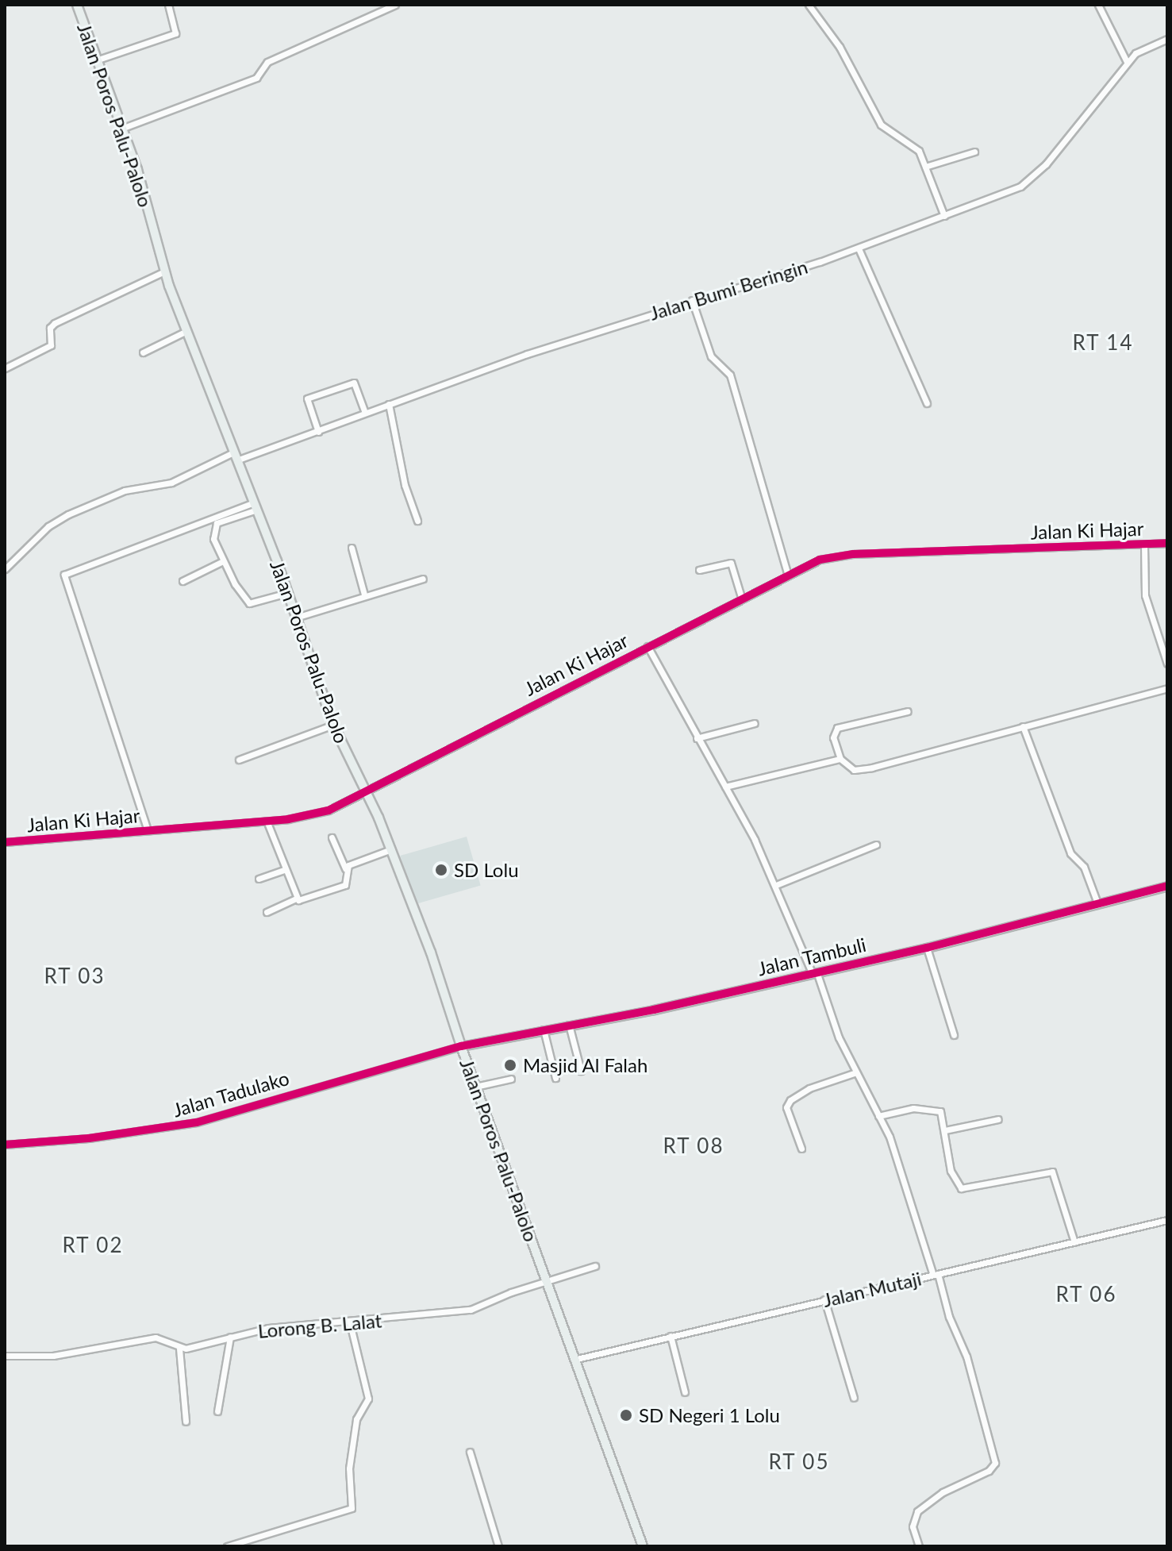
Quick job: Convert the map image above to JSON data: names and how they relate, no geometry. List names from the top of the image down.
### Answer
{
  "streets": {
    "main road": ["Jalan Poros Palu-Palolo"],
    "street": [
      "Jalan Bumi Beringin",
      "Jalan Ki Hajar",
      "Jalan Tambuli",
      "Jalan Tadulako",
      "Jalan Mutaji",
      "Lorong B. Lalat"
    ]
  },
  "crossings": [
    ["Jalan Poros Palu-Palolo", "Jalan Bumi Beringin"],
    ["Jalan Poros Palu-Palolo", "Jalan Ki Hajar"],
    ["Jalan Poros Palu-Palolo", "Jalan Tambuli"],
    ["Jalan Poros Palu-Palolo", "Jalan Tadulako"],
    ["Jalan Poros Palu-Palolo", "Jalan Mutaji"],
    ["Jalan Poros Palu-Palolo", "Lorong B. Lalat"],
    ["Jalan Tambuli", "Jalan Tadulako"]
  ],
  "districts": [
    "RT 14",
    "RT 03",
    "RT 08",
    "RT 02",
    "RT 06",
    "RT 05"
  ],
  "places": ["SD Lolu", "Masjid Al Falah", "SD Negeri 1 Lolu"]
}
